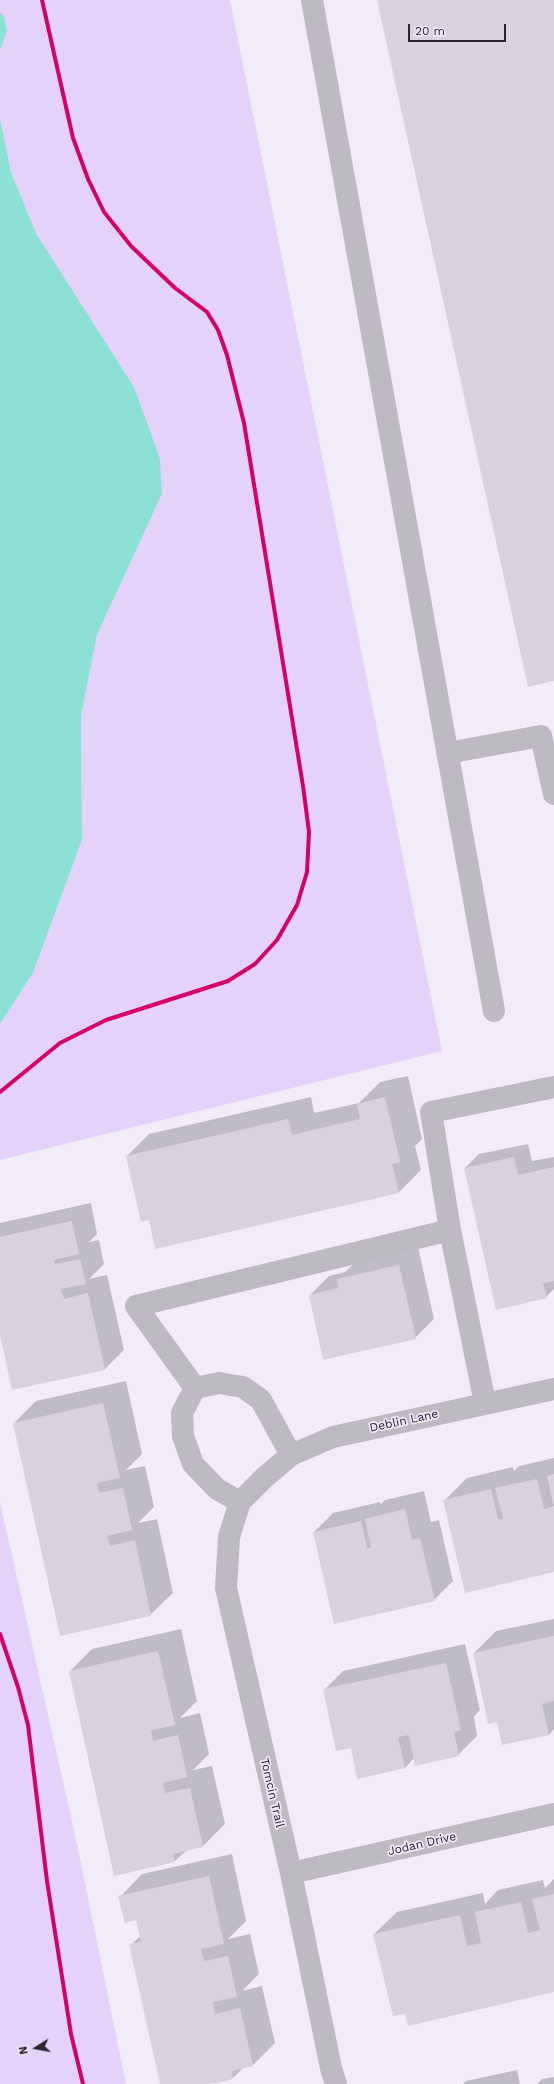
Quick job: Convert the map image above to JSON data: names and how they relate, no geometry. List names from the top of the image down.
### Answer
{
  "streets": {
    "street": ["Deblin Lane", "Tomcin Trail", "Jodan Drive"]
  },
  "crossings": [
    ["Deblin Lane", "Tomcin Trail"],
    ["Tomcin Trail", "Jodan Drive"]
  ],
  "scale_bar": "20 m",
  "north": "left"
}
